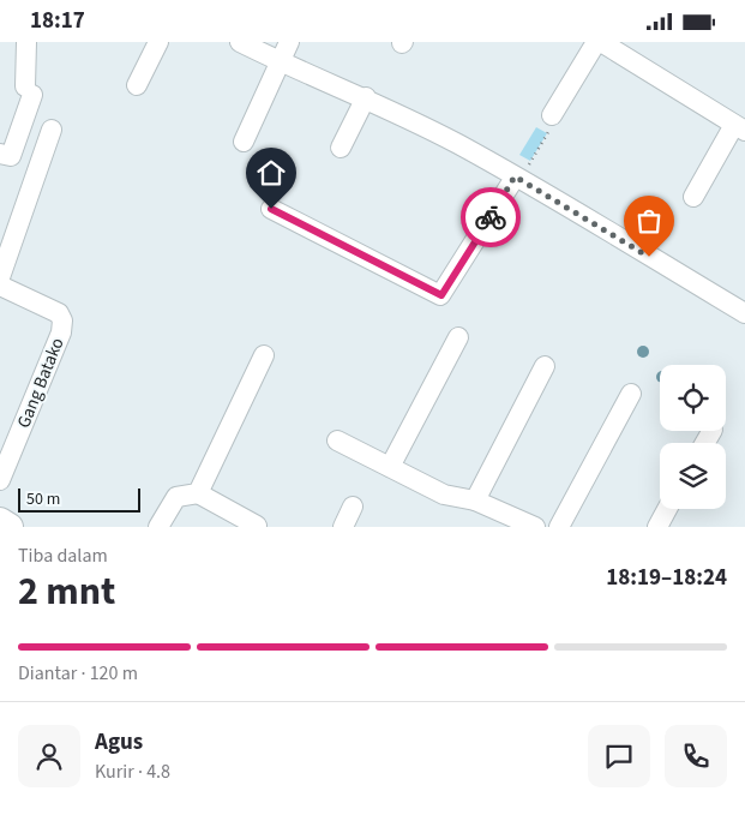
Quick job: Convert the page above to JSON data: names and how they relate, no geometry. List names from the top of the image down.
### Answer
{
  "streets": {
    "street": ["Gang Batako"]
  },
  "scale_bar": "50 m",
  "page": {
    "status": "18:17",
    "scale": "50 m",
    "heading": ["2 mnt", "Tiba dalam", "18:19–18:24"],
    "panel": ["Agus", "Kurir · 4.8"],
    "bar": "Diantar · 120 m"
  }
}
